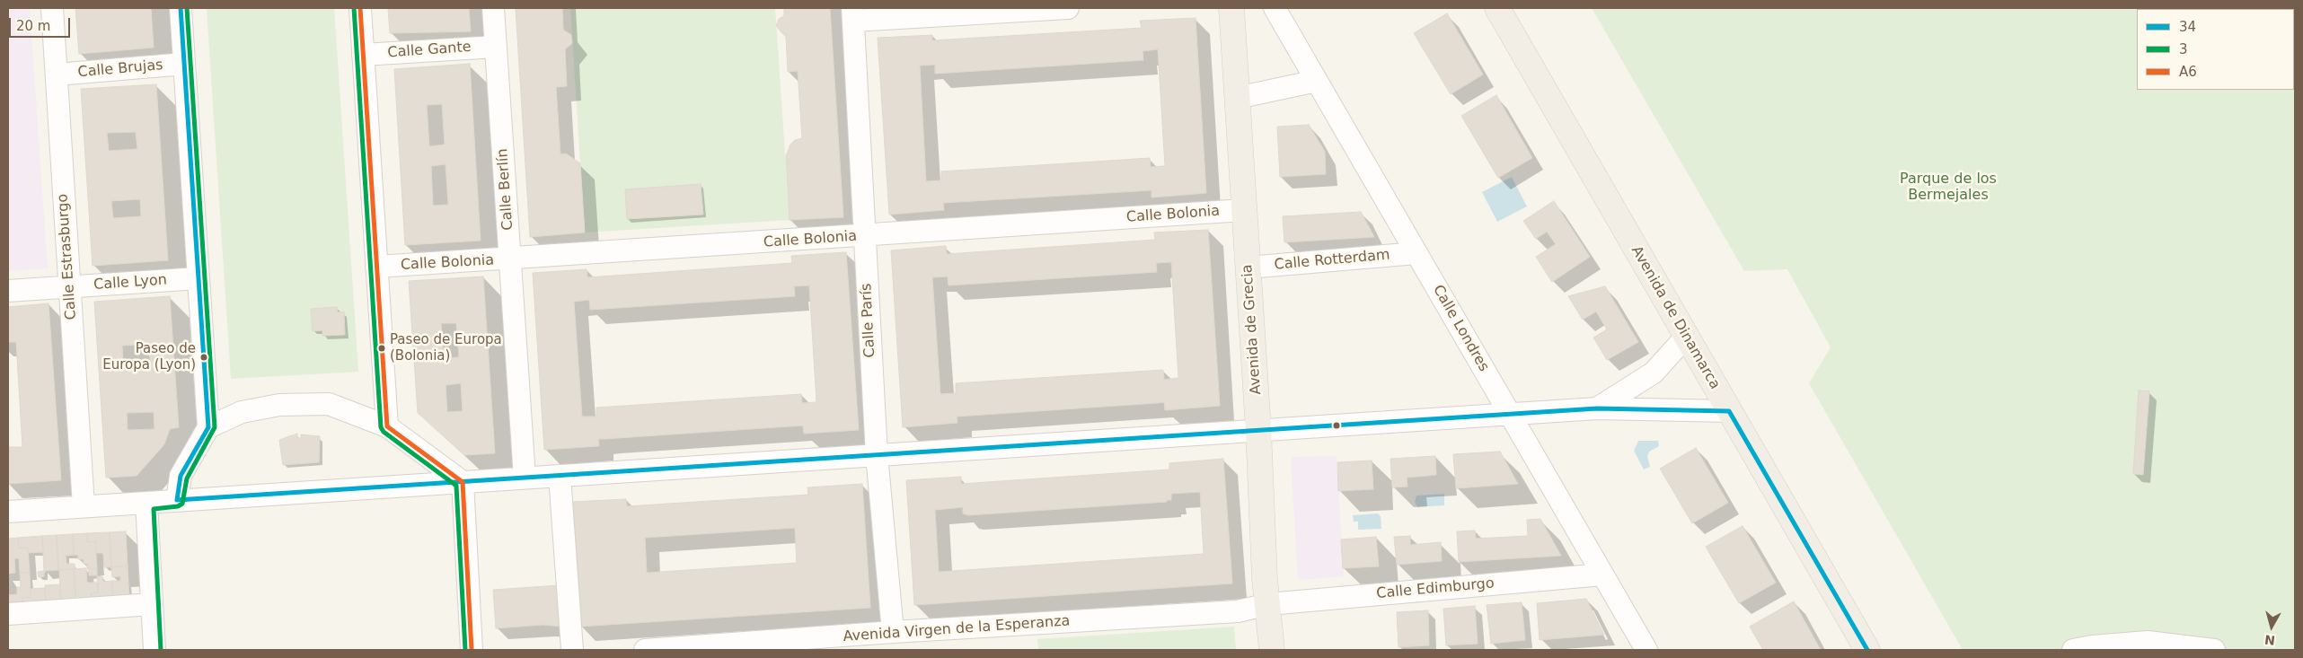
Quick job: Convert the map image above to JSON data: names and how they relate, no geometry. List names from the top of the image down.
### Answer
{
  "streets": {
    "main road": ["Avenida de Dinamarca", "Avenida de Grecia"],
    "street": [
      "Calle Gante",
      "Calle Brujas",
      "Calle Berlín",
      "Calle Bolonia",
      "Calle Estrasburgo",
      "Calle Rotterdam",
      "Calle Lyon",
      "Calle París",
      "Calle Londres",
      "Calle Edimburgo",
      "Avenida Virgen de la Esperanza"
    ]
  },
  "crossings": [
    ["Calle Gante", "Calle Berlín"],
    ["Calle Brujas", "Calle Estrasburgo"],
    ["Calle Berlín", "Calle Bolonia"],
    ["Calle Bolonia", "Calle París"],
    ["Calle Bolonia", "Avenida de Grecia"],
    ["Calle Estrasburgo", "Calle Lyon"],
    ["Calle Rotterdam", "Calle Londres"],
    ["Calle Rotterdam", "Avenida de Grecia"],
    ["Calle París", "Avenida Virgen de la Esperanza"],
    ["Calle Londres", "Calle Edimburgo"],
    ["Avenida de Grecia", "Calle Edimburgo"],
    ["Avenida de Grecia", "Avenida Virgen de la Esperanza"],
    ["Calle Edimburgo", "Avenida Virgen de la Esperanza"]
  ],
  "parks": ["Parque de los Bermejales"],
  "places": ["Paseo de Europa (Bolonia)", "Paseo de Europa (Lyon)"],
  "lines": ["transit line 34", "transit line 3", "transit line A6"],
  "legend": ["34", "3", "A6"],
  "scale_bar": "20 m",
  "north": "bottom"
}
